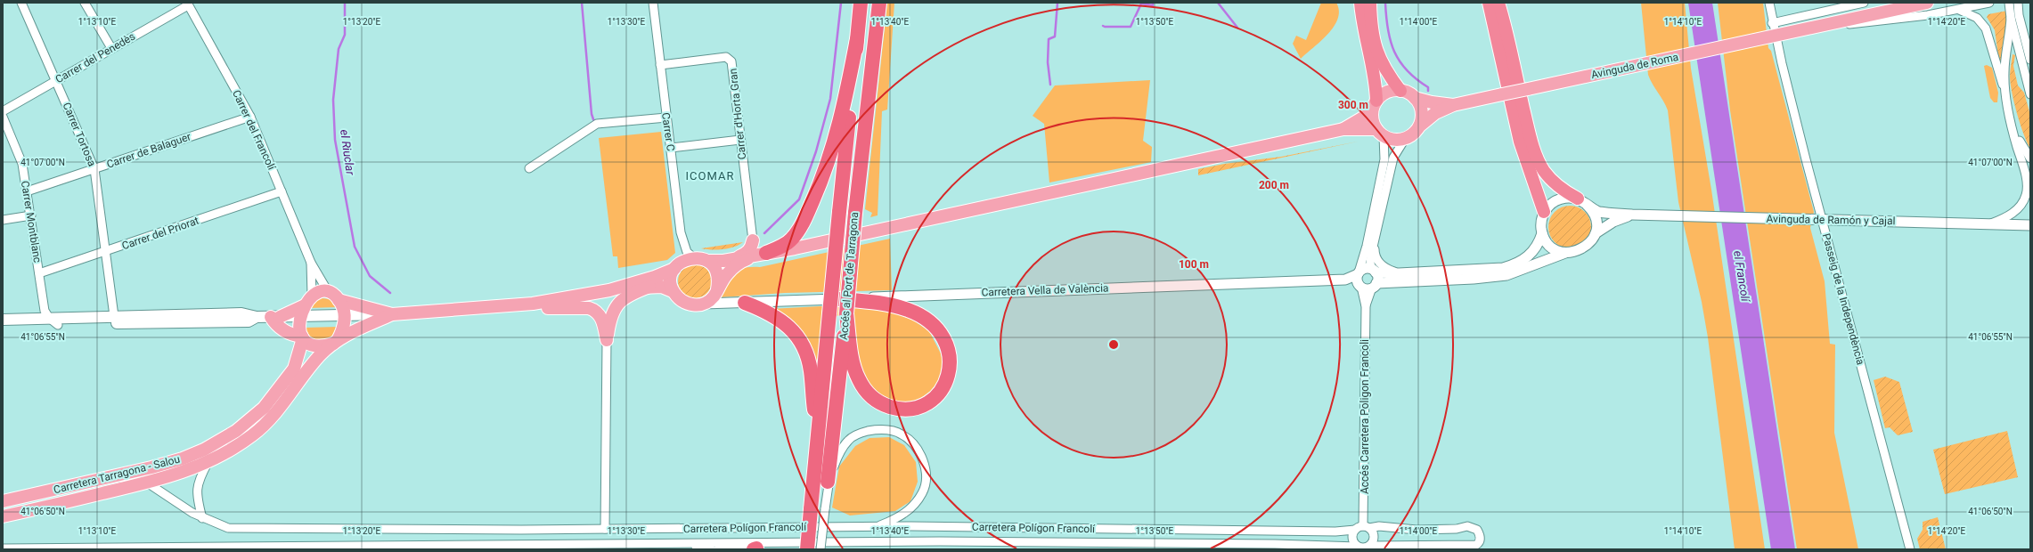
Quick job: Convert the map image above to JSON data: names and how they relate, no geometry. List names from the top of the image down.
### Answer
{
  "streets": {
    "highway": ["Accés al Port de Tarragona"],
    "main road": ["Avinguda de Roma", "Carretera Tarragona - Salou"],
    "street": [
      "Carrer del Penedès",
      "Carrer d'Horta Gran",
      "Carrer del Francolí",
      "Carrer C",
      "Carrer Tortosa",
      "Carrer de Balaguer",
      "Avinguda de Ramón y Cajal",
      "Carrer Montblanc",
      "Carrer del Priorat",
      "Carretera Vella de València",
      "Passeig de la Independència",
      "Accés Carretera Poligon Francoli",
      "Carretera Polígon Francolí"
    ]
  },
  "crossings": [
    ["Carrer del Penedès", "Carrer del Francolí"],
    ["Carrer del Penedès", "Carrer Tortosa"],
    ["Avinguda de Roma", "Passeig de la Independència"],
    ["Carrer d'Horta Gran", "Carrer C"],
    ["Carrer del Francolí", "Carrer de Balaguer"],
    ["Carrer del Francolí", "Carrer del Priorat"],
    ["Carrer del Francolí", "Carretera Tarragona - Salou"],
    ["Carrer C", "Carretera Vella de València"],
    ["Carrer Tortosa", "Carrer de Balaguer"],
    ["Carrer Tortosa", "Carrer del Priorat"],
    ["Carrer de Balaguer", "Carrer Montblanc"],
    ["Avinguda de Ramón y Cajal", "Passeig de la Independència"],
    ["Carrer Montblanc", "Carrer del Priorat"],
    ["Carretera Vella de València", "Accés Carretera Poligon Francoli"],
    ["Accés Carretera Poligon Francoli", "Carretera Polígon Francolí"],
    ["Carretera Tarragona - Salou", "Carretera Polígon Francolí"]
  ],
  "districts": ["ICOMAR"],
  "water": ["el Riuclar", "el Francolí"],
  "coordinates": [
    "1°13'10\"E",
    "1°13'20\"E",
    "1°13'30\"E",
    "1°13'40\"E",
    "1°13'50\"E",
    "1°14'00\"E",
    "1°14'10\"E",
    "1°14'20\"E",
    "41°07'00\"N",
    "41°06'55\"N",
    "41°06'50\"N"
  ],
  "rings": ["300 m", "200 m", "100 m"]
}
